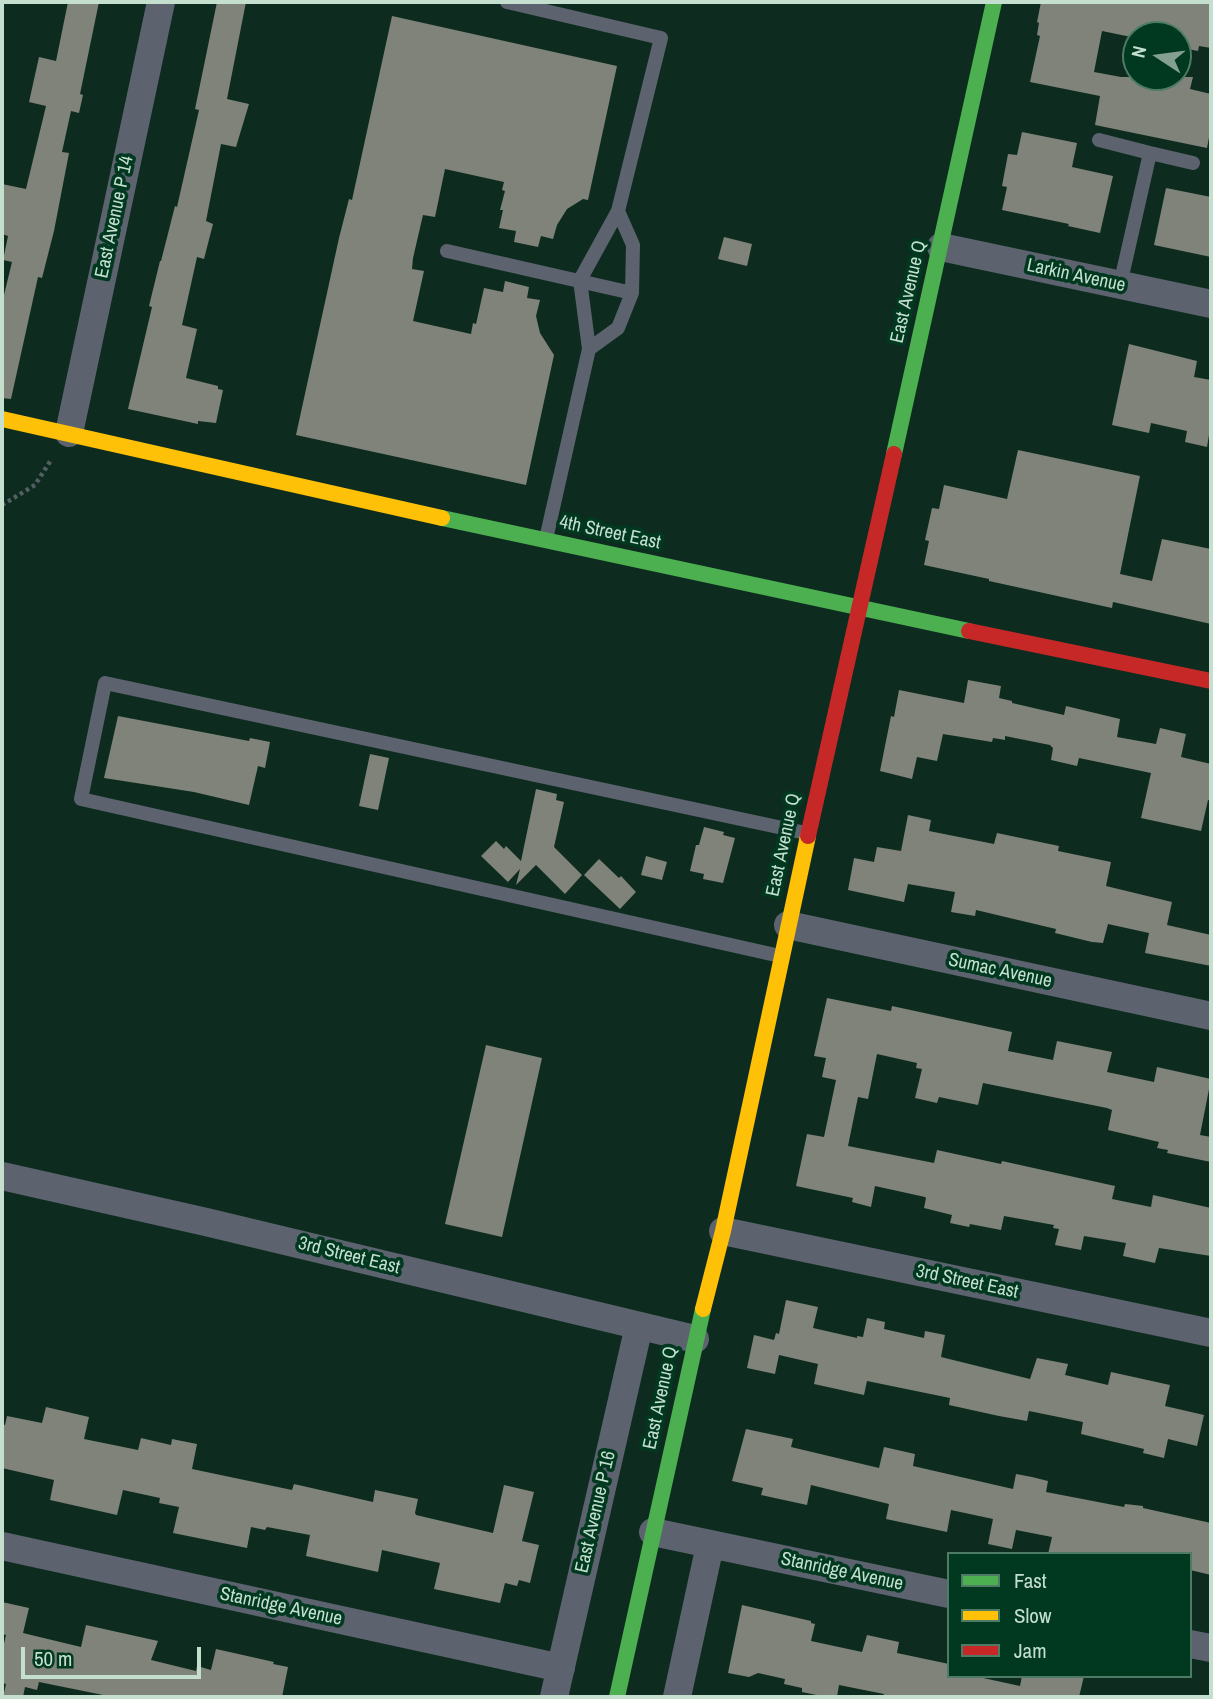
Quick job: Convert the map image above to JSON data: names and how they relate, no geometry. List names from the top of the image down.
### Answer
{
  "streets": {
    "street": [
      "East Avenue P 14",
      "Larkin Avenue",
      "East Avenue Q",
      "4th Street East",
      "Sumac Avenue",
      "3rd Street East",
      "East Avenue P 16",
      "Stanridge Avenue"
    ]
  },
  "crossings": [
    ["East Avenue P 14", "4th Street East"],
    ["Larkin Avenue", "East Avenue Q"],
    ["East Avenue Q", "4th Street East"],
    ["East Avenue Q", "Sumac Avenue"],
    ["East Avenue Q", "3rd Street East"],
    ["East Avenue Q", "Stanridge Avenue"],
    ["3rd Street East", "East Avenue P 16"],
    ["East Avenue P 16", "Stanridge Avenue"]
  ],
  "legend": ["Fast", "Slow", "Jam"],
  "scale_bar": "50 m",
  "north": "left"
}
